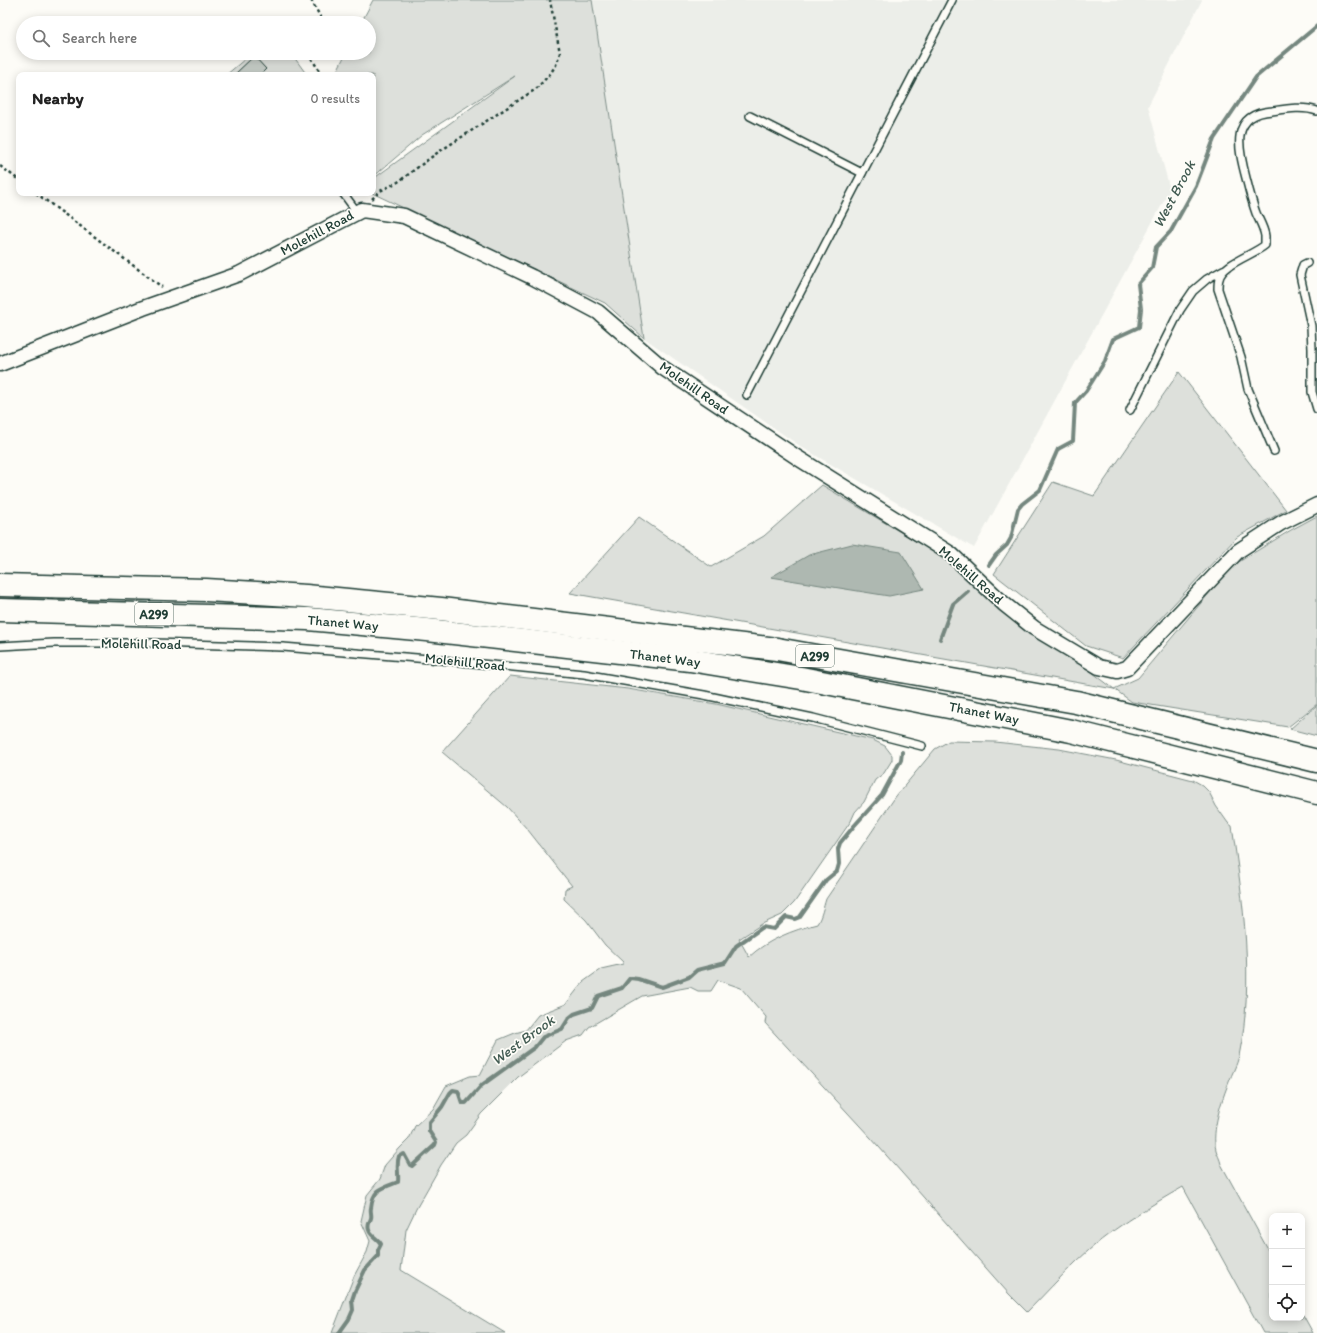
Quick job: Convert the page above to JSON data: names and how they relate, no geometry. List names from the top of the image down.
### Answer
{
  "streets": {
    "highway": ["A299", "Thanet Way"],
    "street": ["Molehill Road"]
  },
  "water": ["West Brook"],
  "page": {
    "search": "Search here",
    "heading": ["Nearby", "0 results"],
    "map_buttons": ["+", "−"]
  }
}
